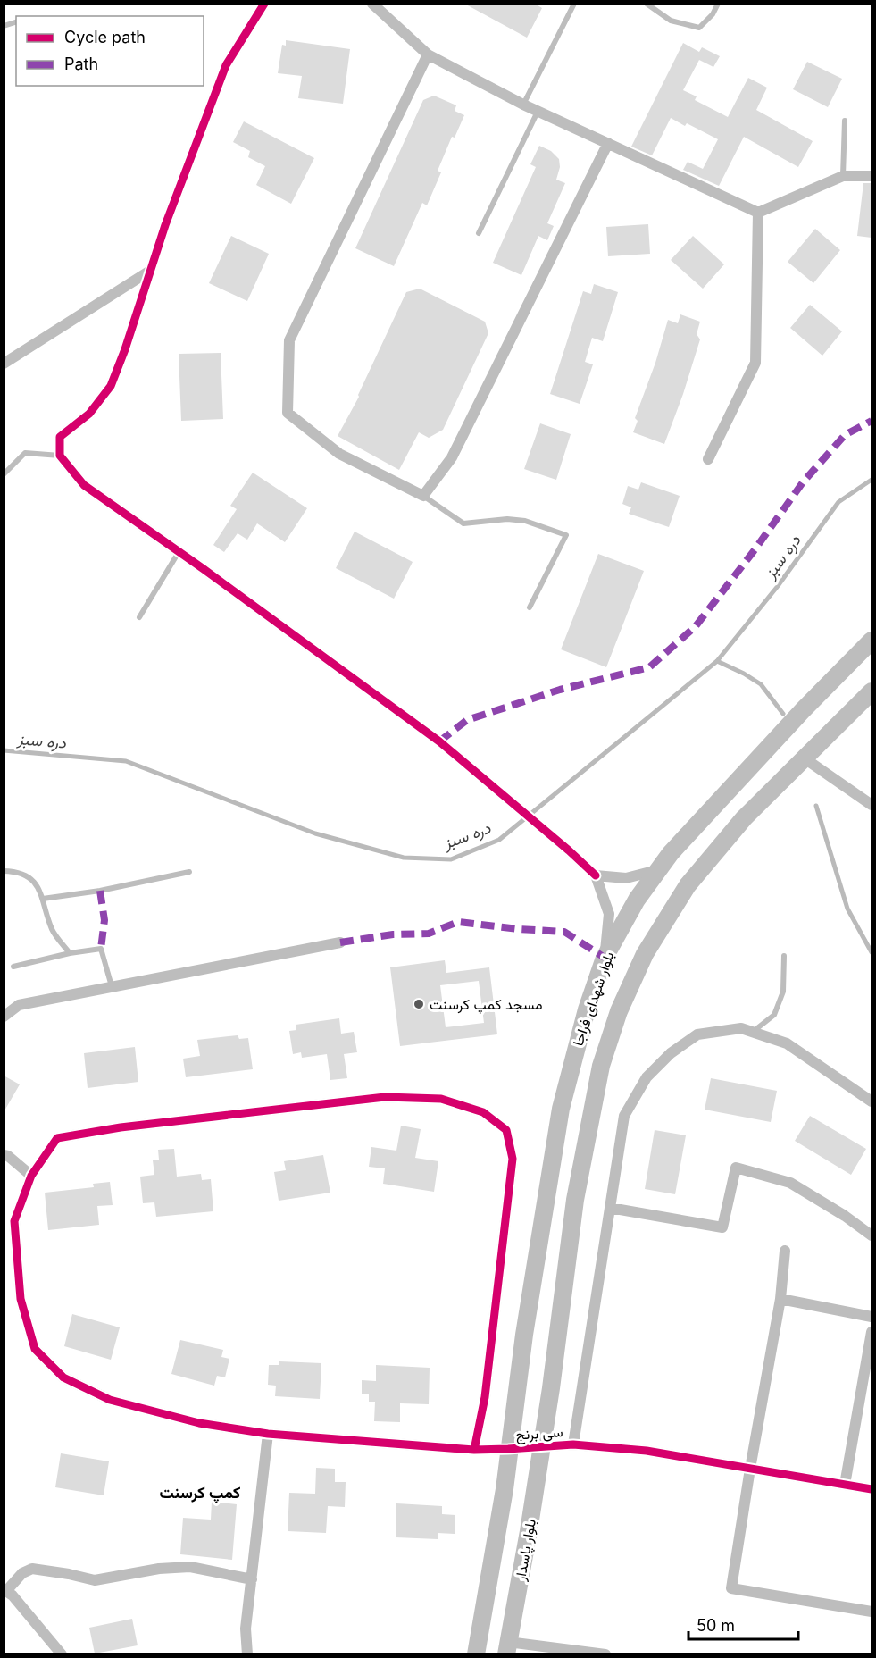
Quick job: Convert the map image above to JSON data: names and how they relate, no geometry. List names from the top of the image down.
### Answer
{
  "streets": {
    "main road": ["بلوار شهدای فراجا", "بلوار پاسدار"],
    "street": ["سی برنج"]
  },
  "crossings": [
    ["بلوار شهدای فراجا", "سی برنج"],
    ["بلوار شهدای فراجا", "بلوار پاسدار"],
    ["سی برنج", "بلوار پاسدار"]
  ],
  "districts": ["کمپ کرسنت"],
  "water": ["دره سبز"],
  "places": ["مسجد کمپ کرسنت"],
  "legend": ["Cycle path", "Path"],
  "scale_bar": "50 m"
}
